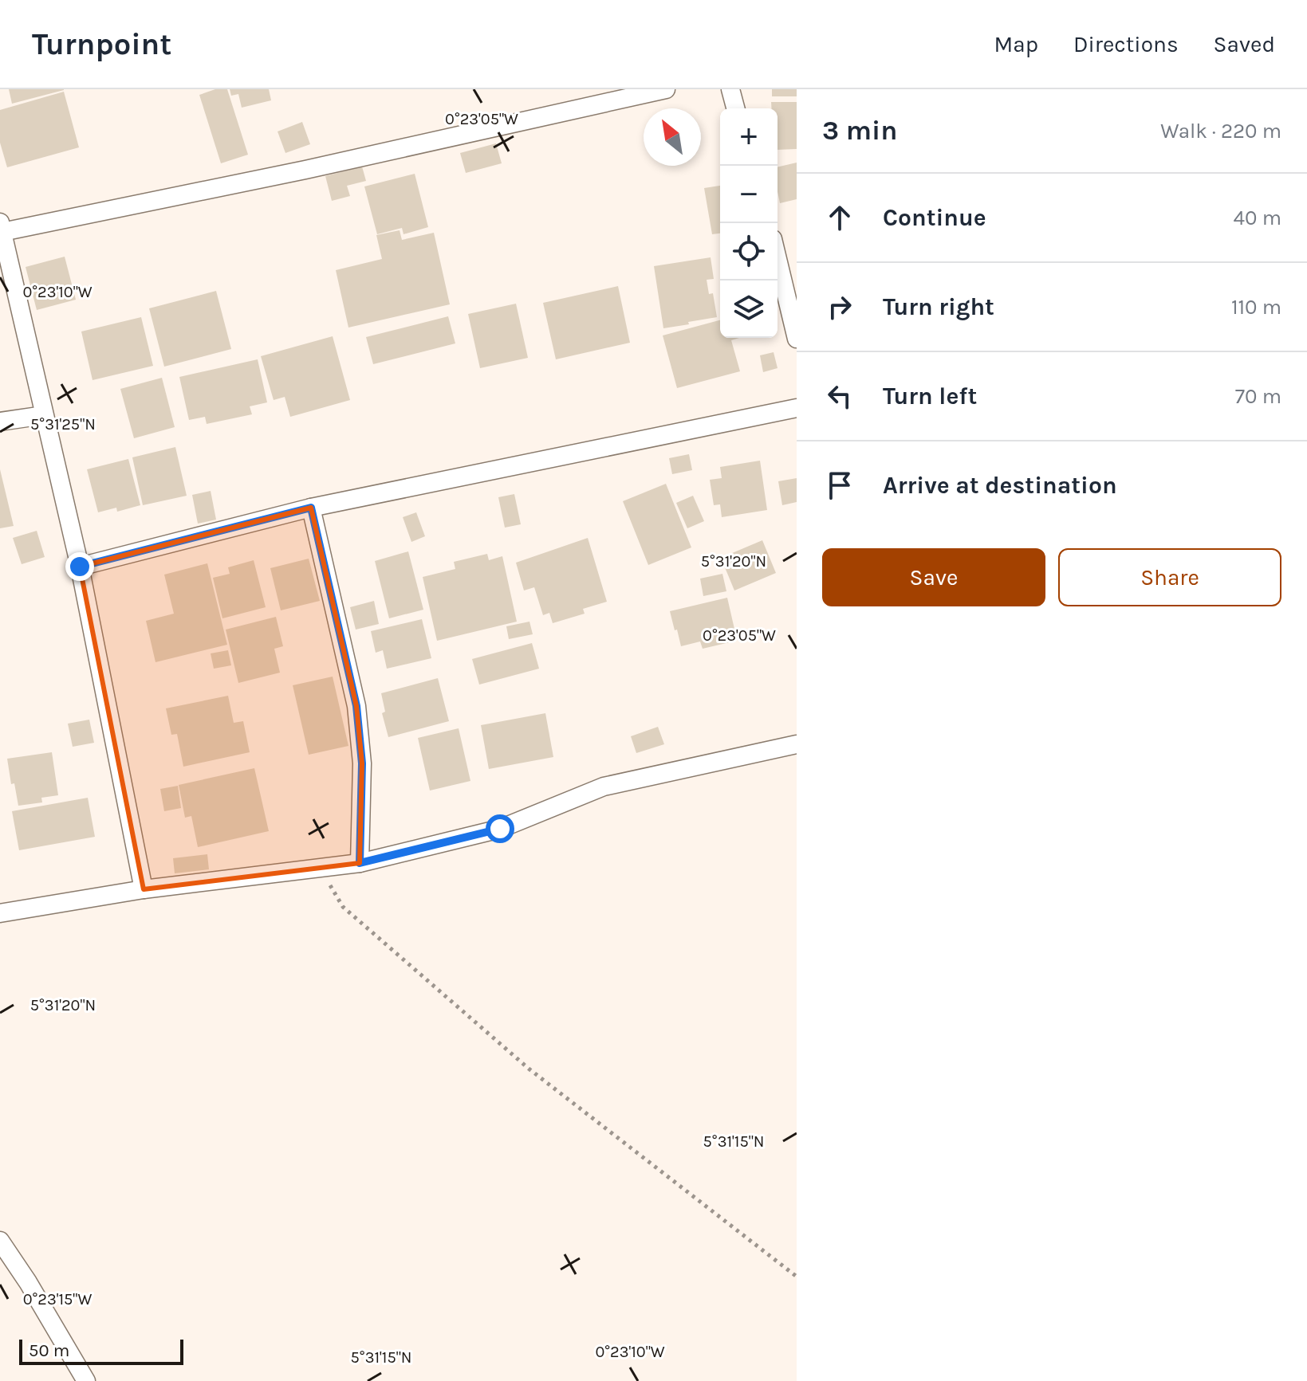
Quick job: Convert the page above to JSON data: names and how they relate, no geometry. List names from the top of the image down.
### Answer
{
  "scale_bar": "50 m",
  "north": "top left",
  "page": {
    "header": "Turnpoint",
    "nav": ["Map", "Directions", "Saved"],
    "heading": ["3 min", "Walk · 220 m"],
    "map_buttons": ["+", "−"],
    "list": [
      ["Continue", "40 m"],
      ["Turn right", "110 m"],
      ["Turn left", "70 m"],
      "Arrive at destination"
    ],
    "buttons": ["Save", "Share"],
    "scale": "50 m"
  },
  "coordinates": [
    "0°23'05\"W",
    "0°23'10\"W",
    "5°31'25\"N",
    "5°31'20\"N",
    "5°31'15\"N",
    "0°23'15\"W"
  ]
}
